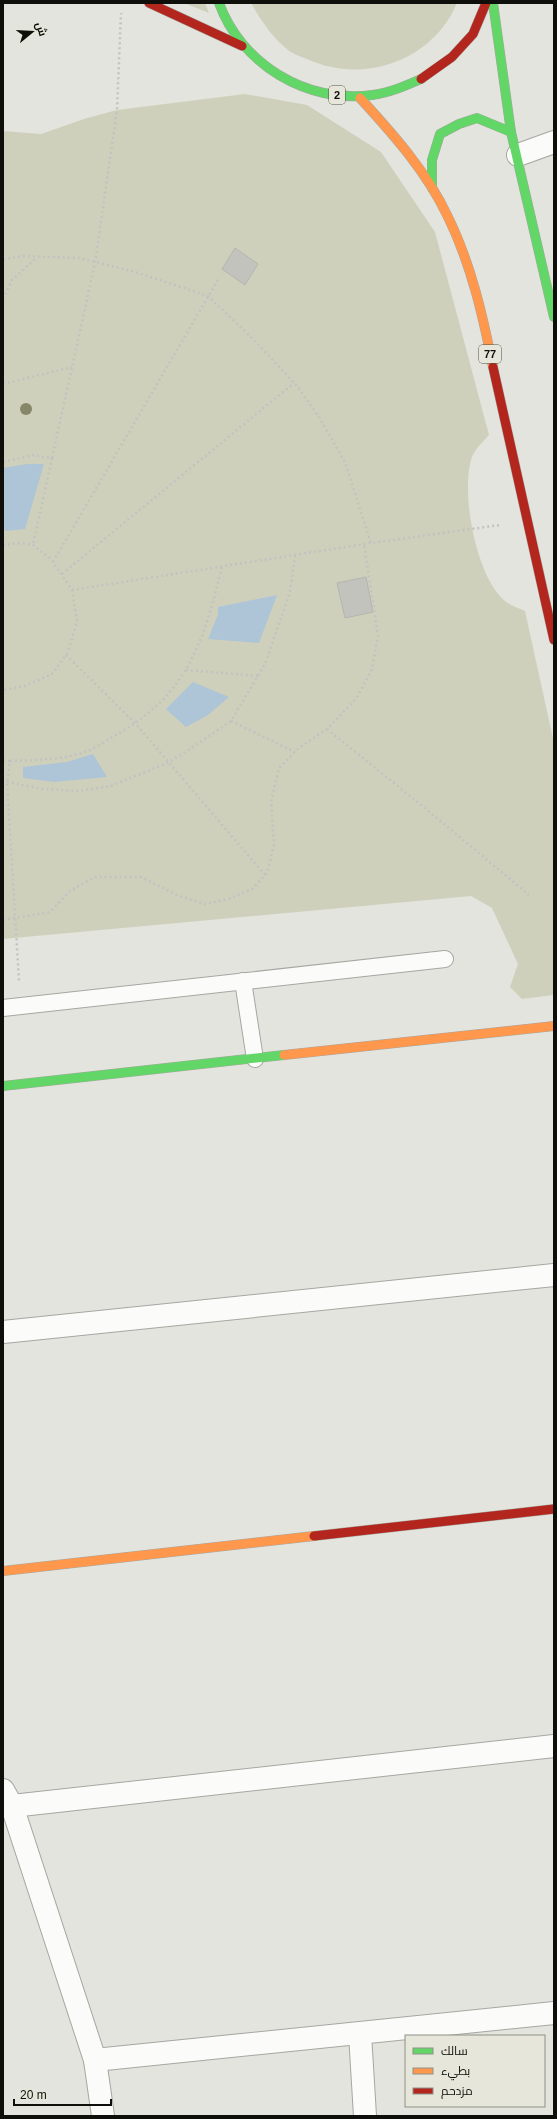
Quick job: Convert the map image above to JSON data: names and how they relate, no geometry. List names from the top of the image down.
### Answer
{
  "streets": {
    "main road": ["2", "77"]
  },
  "crossings": [
    ["2", "77"]
  ],
  "legend": ["سالك", "بطيء", "مزدحم"],
  "scale_bar": "20 m",
  "north": "right"
}
